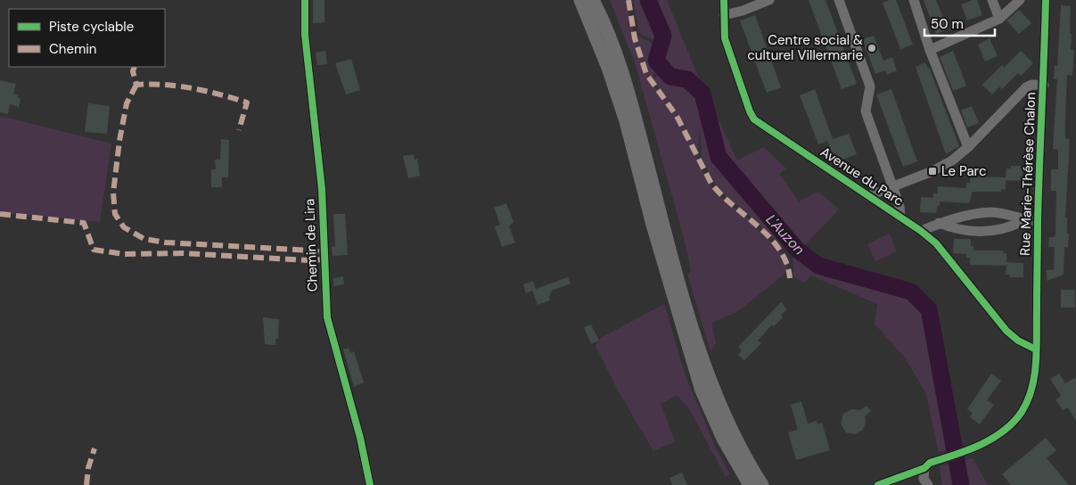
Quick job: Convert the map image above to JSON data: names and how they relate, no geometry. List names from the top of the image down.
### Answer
{
  "streets": {
    "street": ["Rue Marie-Thérèse Chalon", "Avenue du Parc", "Chemin de Lira"]
  },
  "crossings": [
    ["Rue Marie-Thérèse Chalon", "Avenue du Parc"]
  ],
  "water": ["L'Auzon"],
  "places": {
    "other": ["Centre social & culturel Villermarie"],
    "transit": ["Le Parc"]
  },
  "legend": ["Piste cyclable", "Chemin"],
  "scale_bar": "50 m"
}
